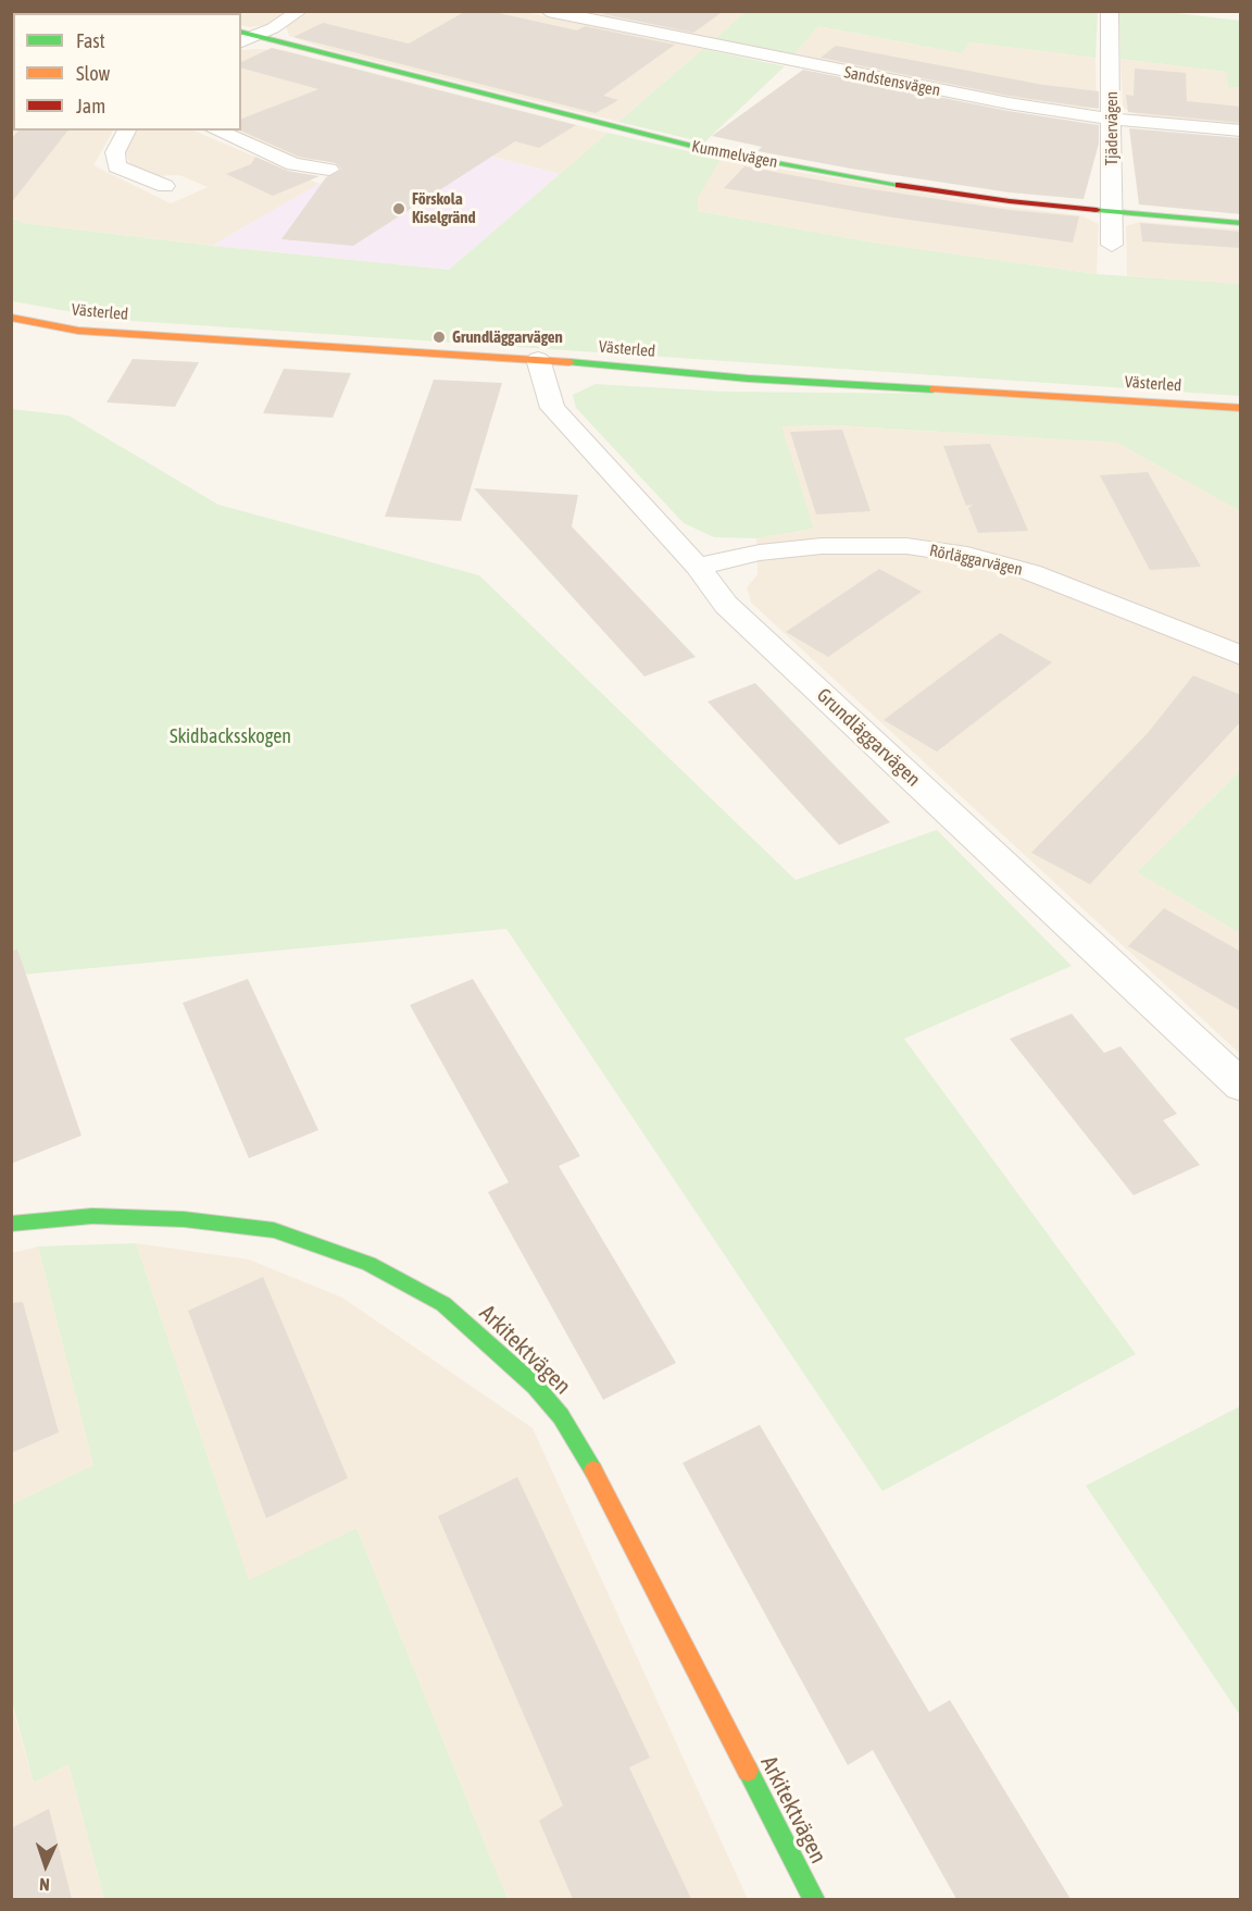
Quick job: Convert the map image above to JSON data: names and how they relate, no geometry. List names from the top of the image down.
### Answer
{
  "streets": {
    "street": [
      "Sandstensvägen",
      "Tjädervägen",
      "Kummelvägen",
      "Västerled",
      "Rörläggarvägen",
      "Grundläggarvägen",
      "Arkitektvägen"
    ]
  },
  "crossings": [
    ["Sandstensvägen", "Tjädervägen"],
    ["Tjädervägen", "Kummelvägen"],
    ["Västerled", "Grundläggarvägen"],
    ["Rörläggarvägen", "Grundläggarvägen"]
  ],
  "parks": ["Skidbacksskogen"],
  "places": ["Förskola Kiselgränd", "Grundläggarvägen"],
  "legend": ["Fast", "Slow", "Jam"],
  "north": "bottom"
}
